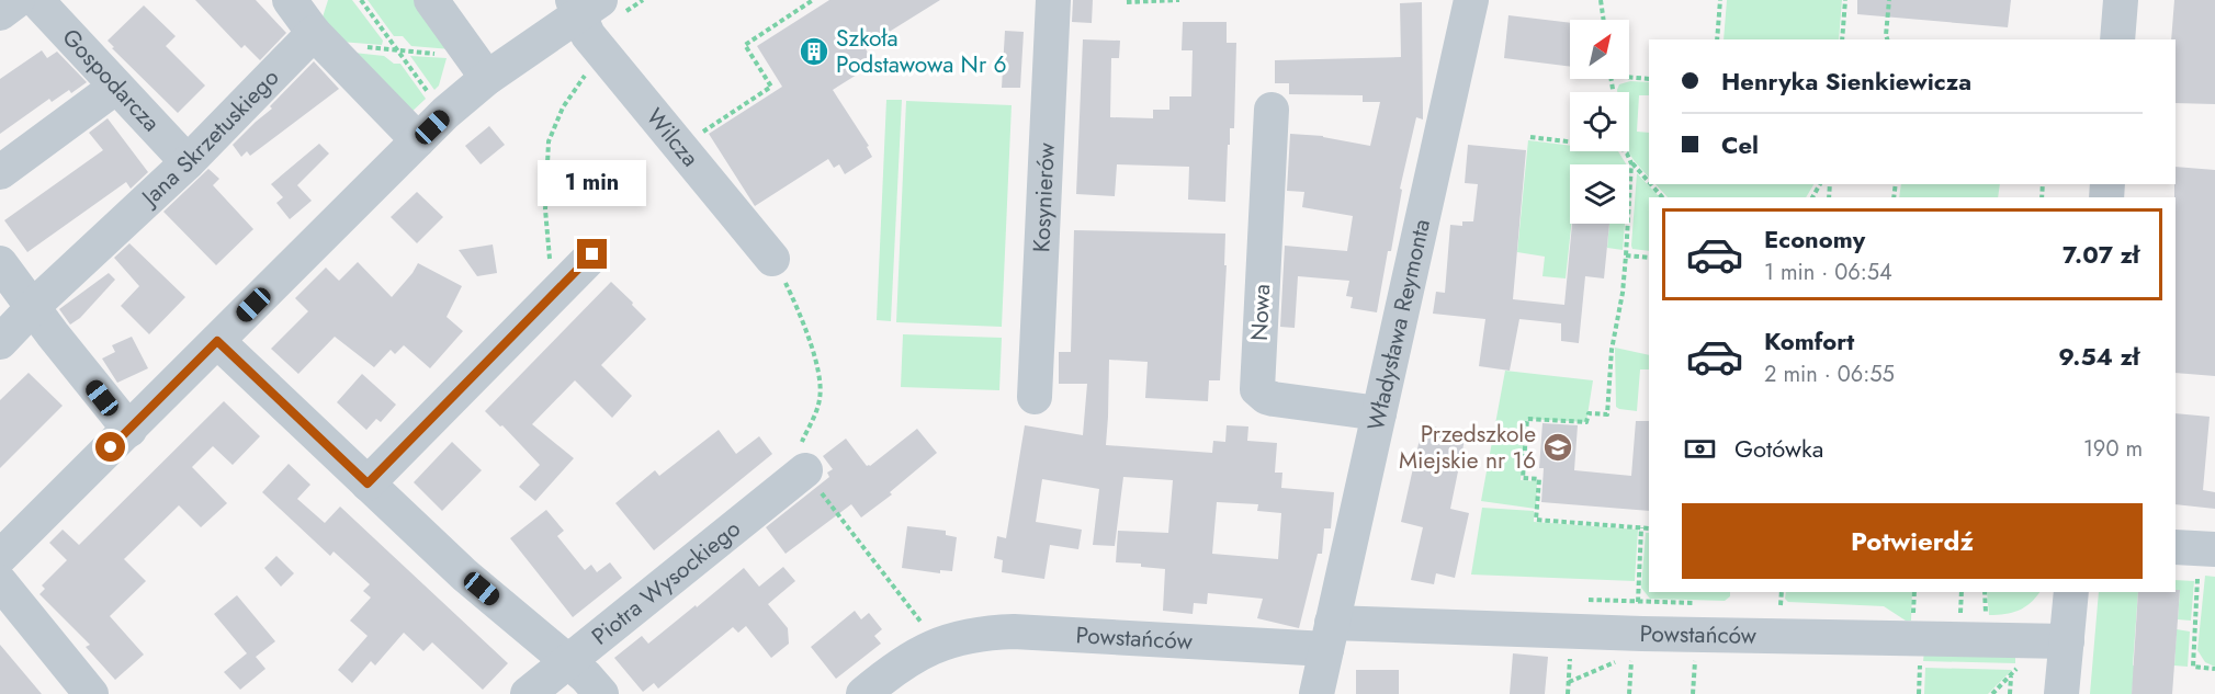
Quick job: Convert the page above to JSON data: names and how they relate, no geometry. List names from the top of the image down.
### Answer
{
  "streets": {
    "street": [
      "Gospodarcza",
      "Jana Skrzetuskiego",
      "Wilcza",
      "Kosynierów",
      "Nowa",
      "Władysława Reymonta",
      "Piotra Wysockiego",
      "Powstańców"
    ]
  },
  "crossings": [
    ["Gospodarcza", "Jana Skrzetuskiego"],
    ["Nowa", "Władysława Reymonta"],
    ["Władysława Reymonta", "Powstańców"]
  ],
  "places": {
    "building": ["Szkoła Podstawowa Nr 6"],
    "school or university": ["Przedszkole Miejskie nr 16"]
  },
  "north": "top right",
  "page": {
    "banner": ["Henryka Sienkiewicza", "Cel"],
    "bubble": "1 min",
    "list": [
      {
        "name": "Economy",
        "note": "1 min · 06:54",
        "value": "7.07 zł"
      },
      {
        "name": "Komfort",
        "note": "2 min · 06:55",
        "value": "9.54 zł"
      }
    ],
    "pay": ["Gotówka", "190 m"],
    "buttons": "Potwierdź"
  }
}
